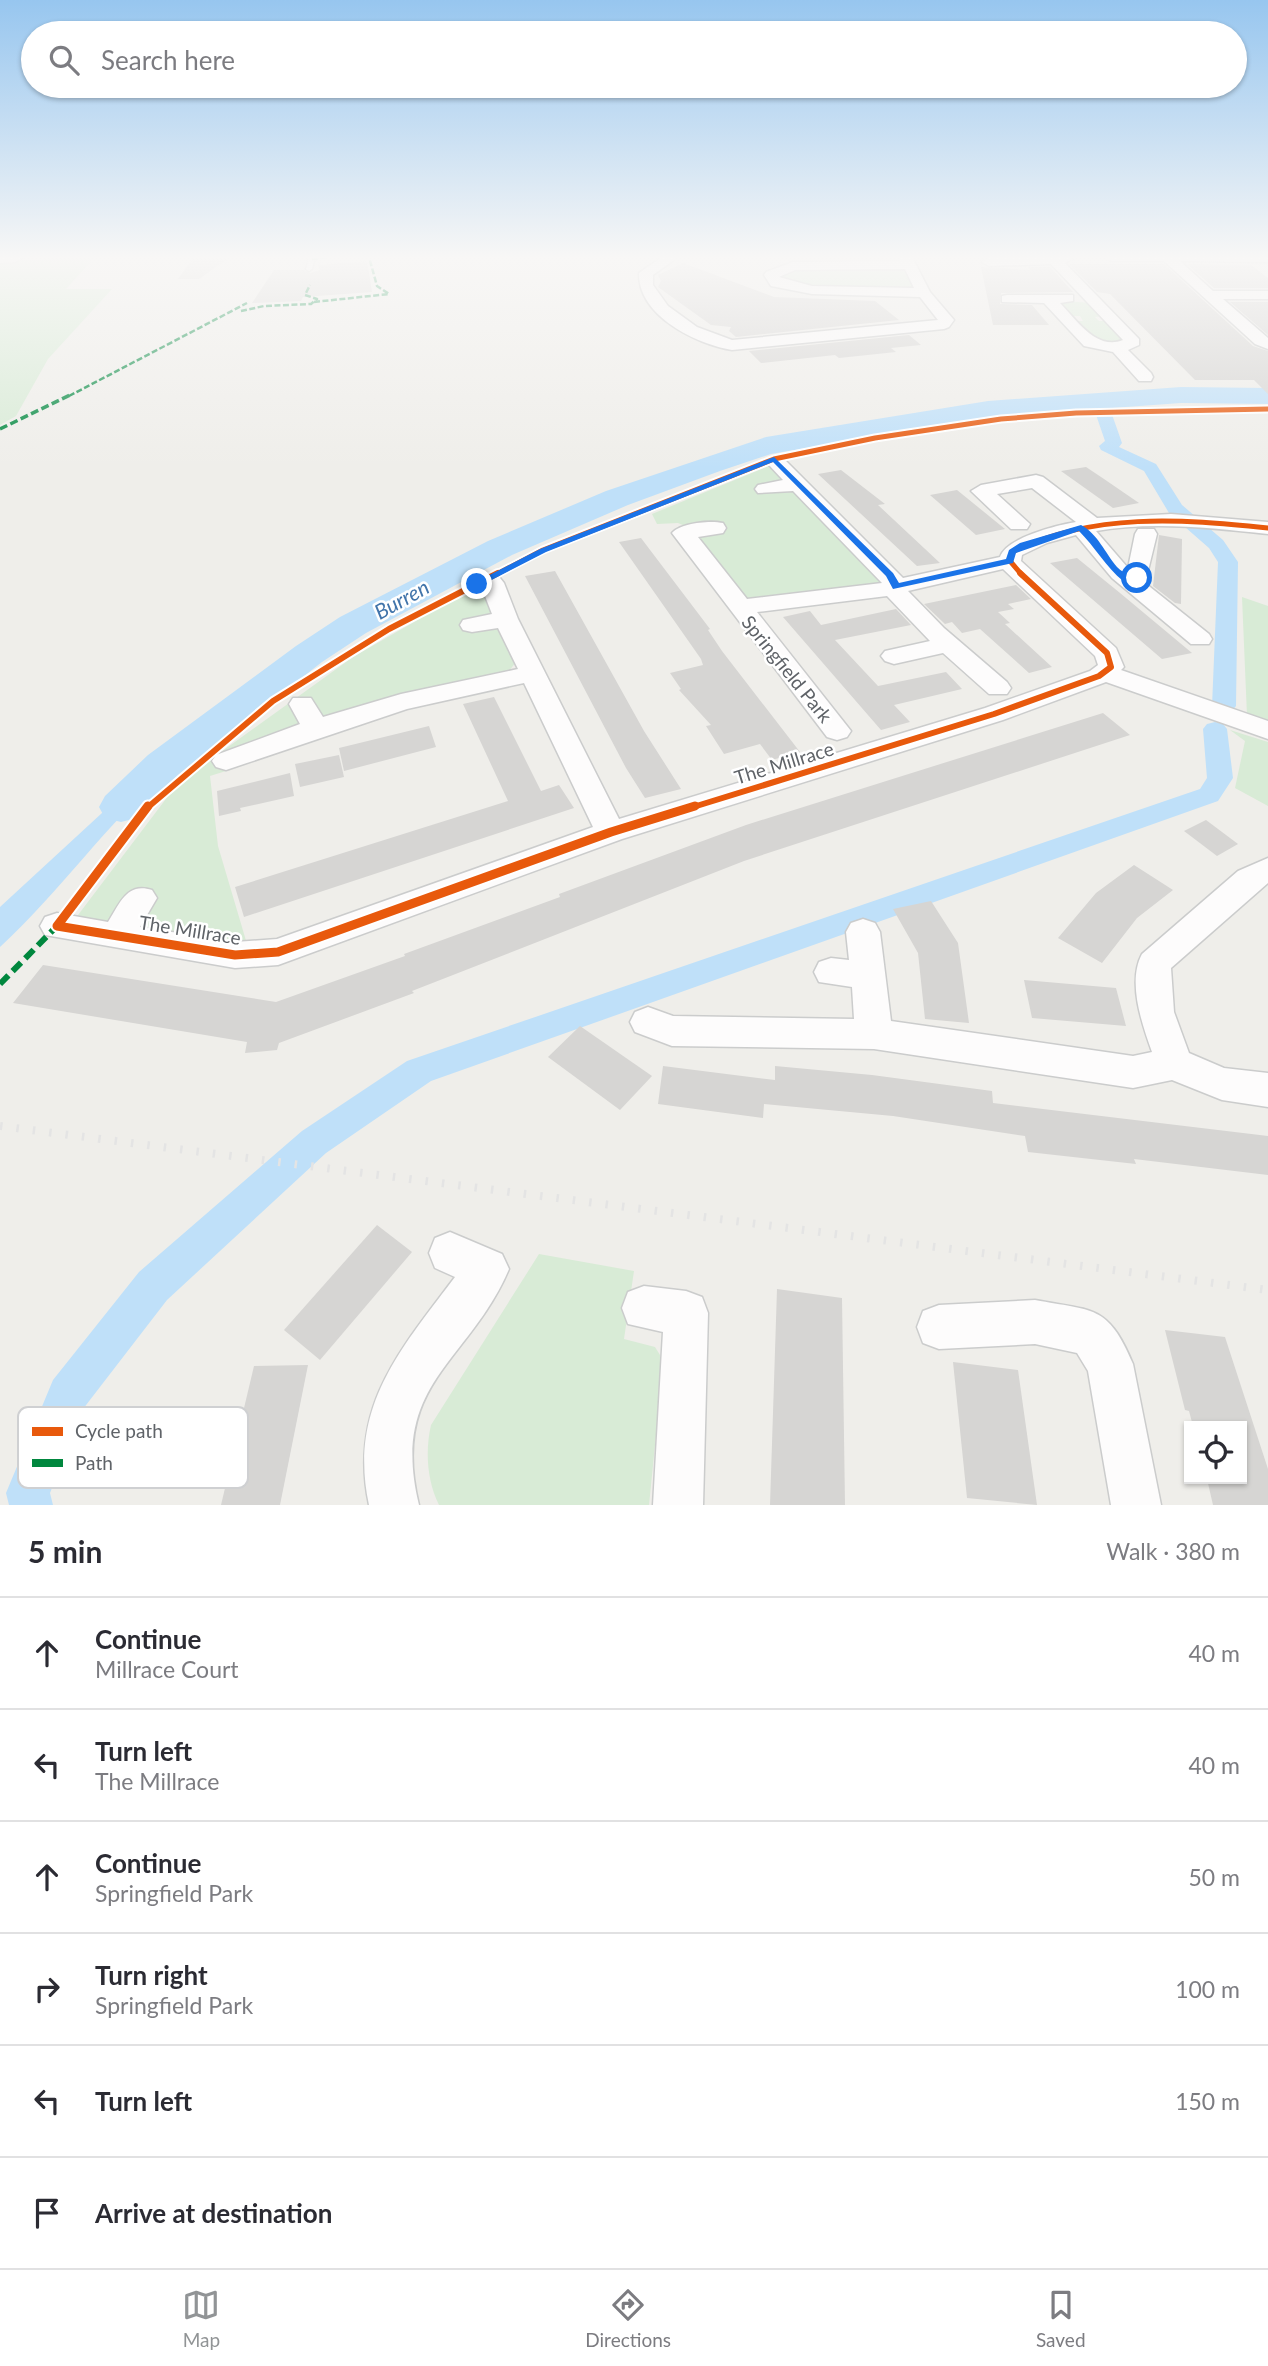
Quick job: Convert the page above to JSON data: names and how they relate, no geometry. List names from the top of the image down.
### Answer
{
  "streets": {
    "street": ["Springfield Park", "The Millrace"]
  },
  "water": ["Burren"],
  "legend": ["Cycle path", "Path"],
  "page": {
    "search": "Search here",
    "heading": ["5 min", "Walk · 380 m"],
    "list": [
      ["Continue", "Millrace Court", "40 m"],
      ["Turn left", "The Millrace", "40 m"],
      ["Continue", "Springfield Park", "50 m"],
      ["Turn right", "Springfield Park", "100 m"],
      ["Turn left", "150 m"],
      "Arrive at destination"
    ],
    "nav": ["Map", "Directions", "Saved"]
  }
}
